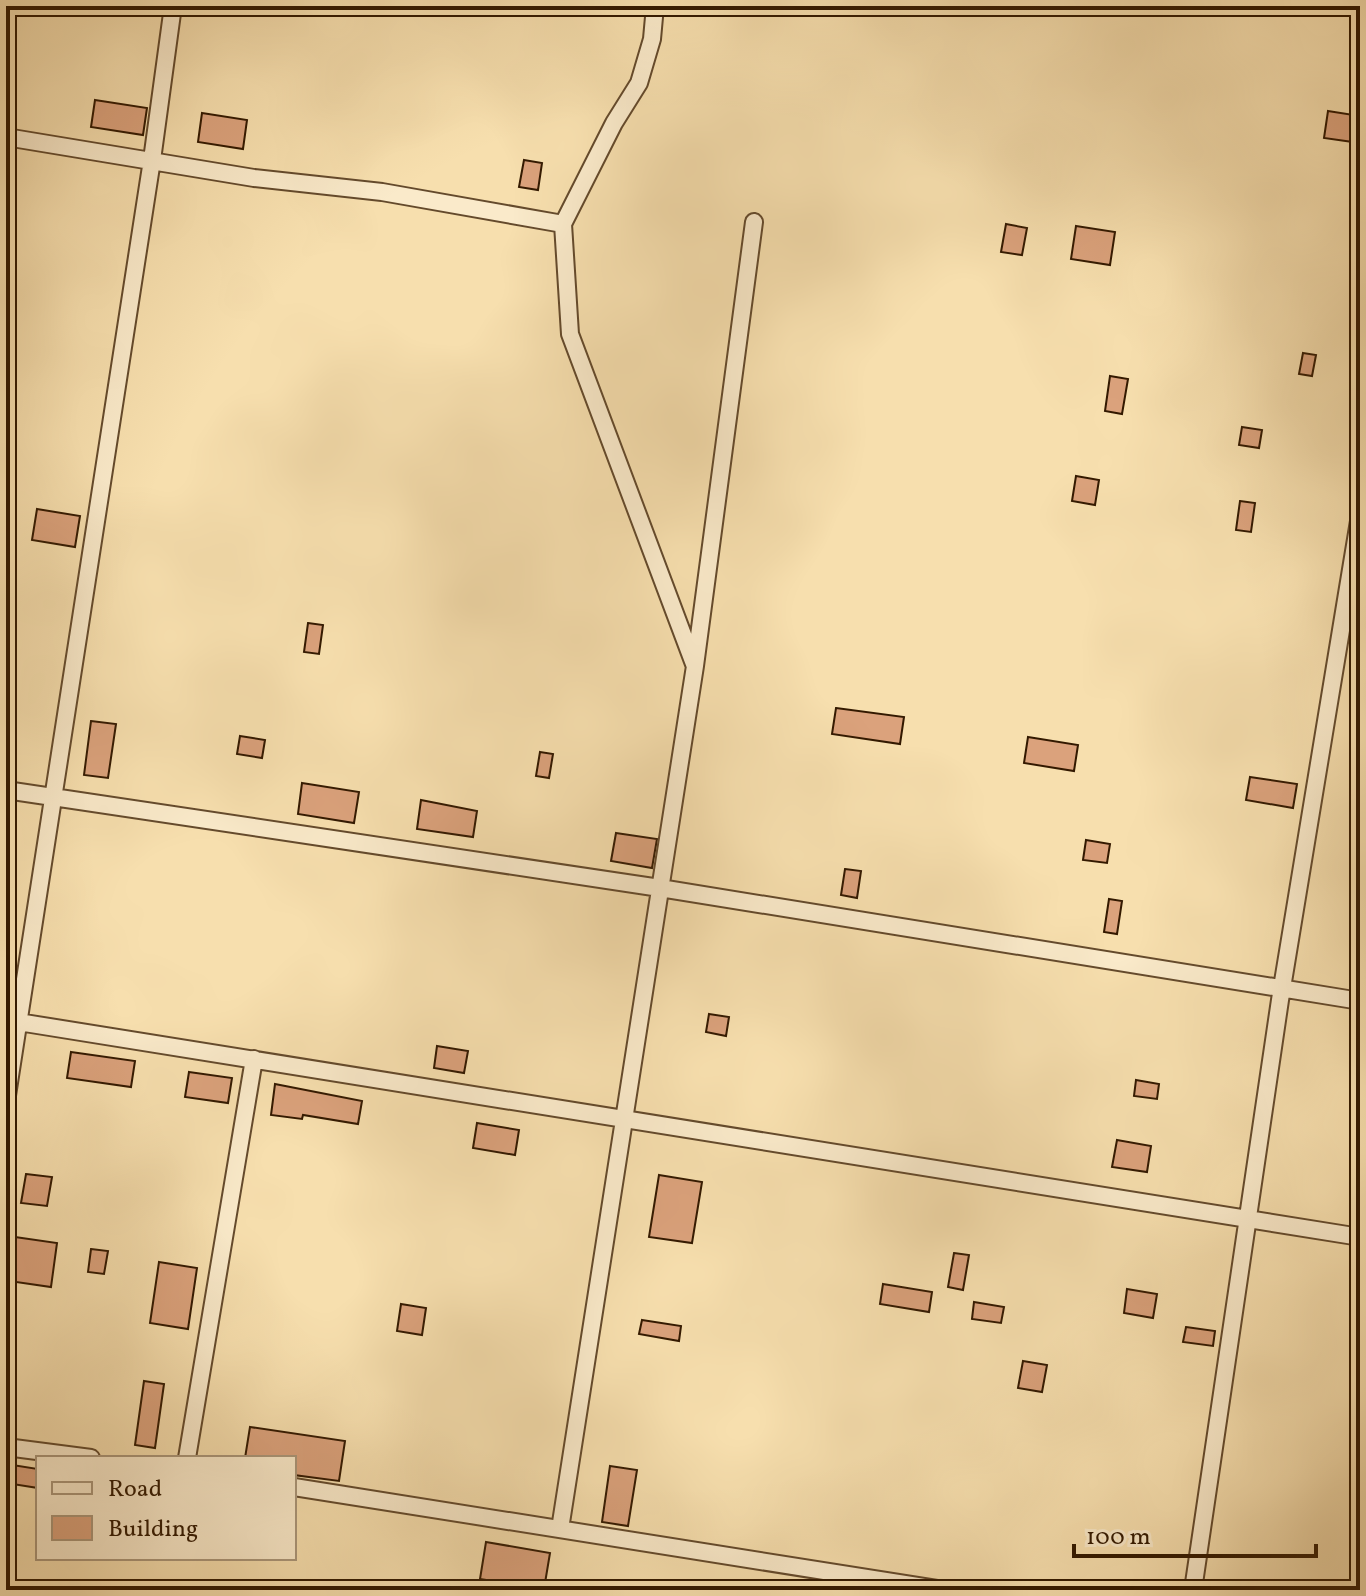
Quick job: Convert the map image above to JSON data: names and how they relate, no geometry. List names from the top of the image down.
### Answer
{
  "legend": ["Road", "Building"],
  "scale_bar": "100 m"
}
